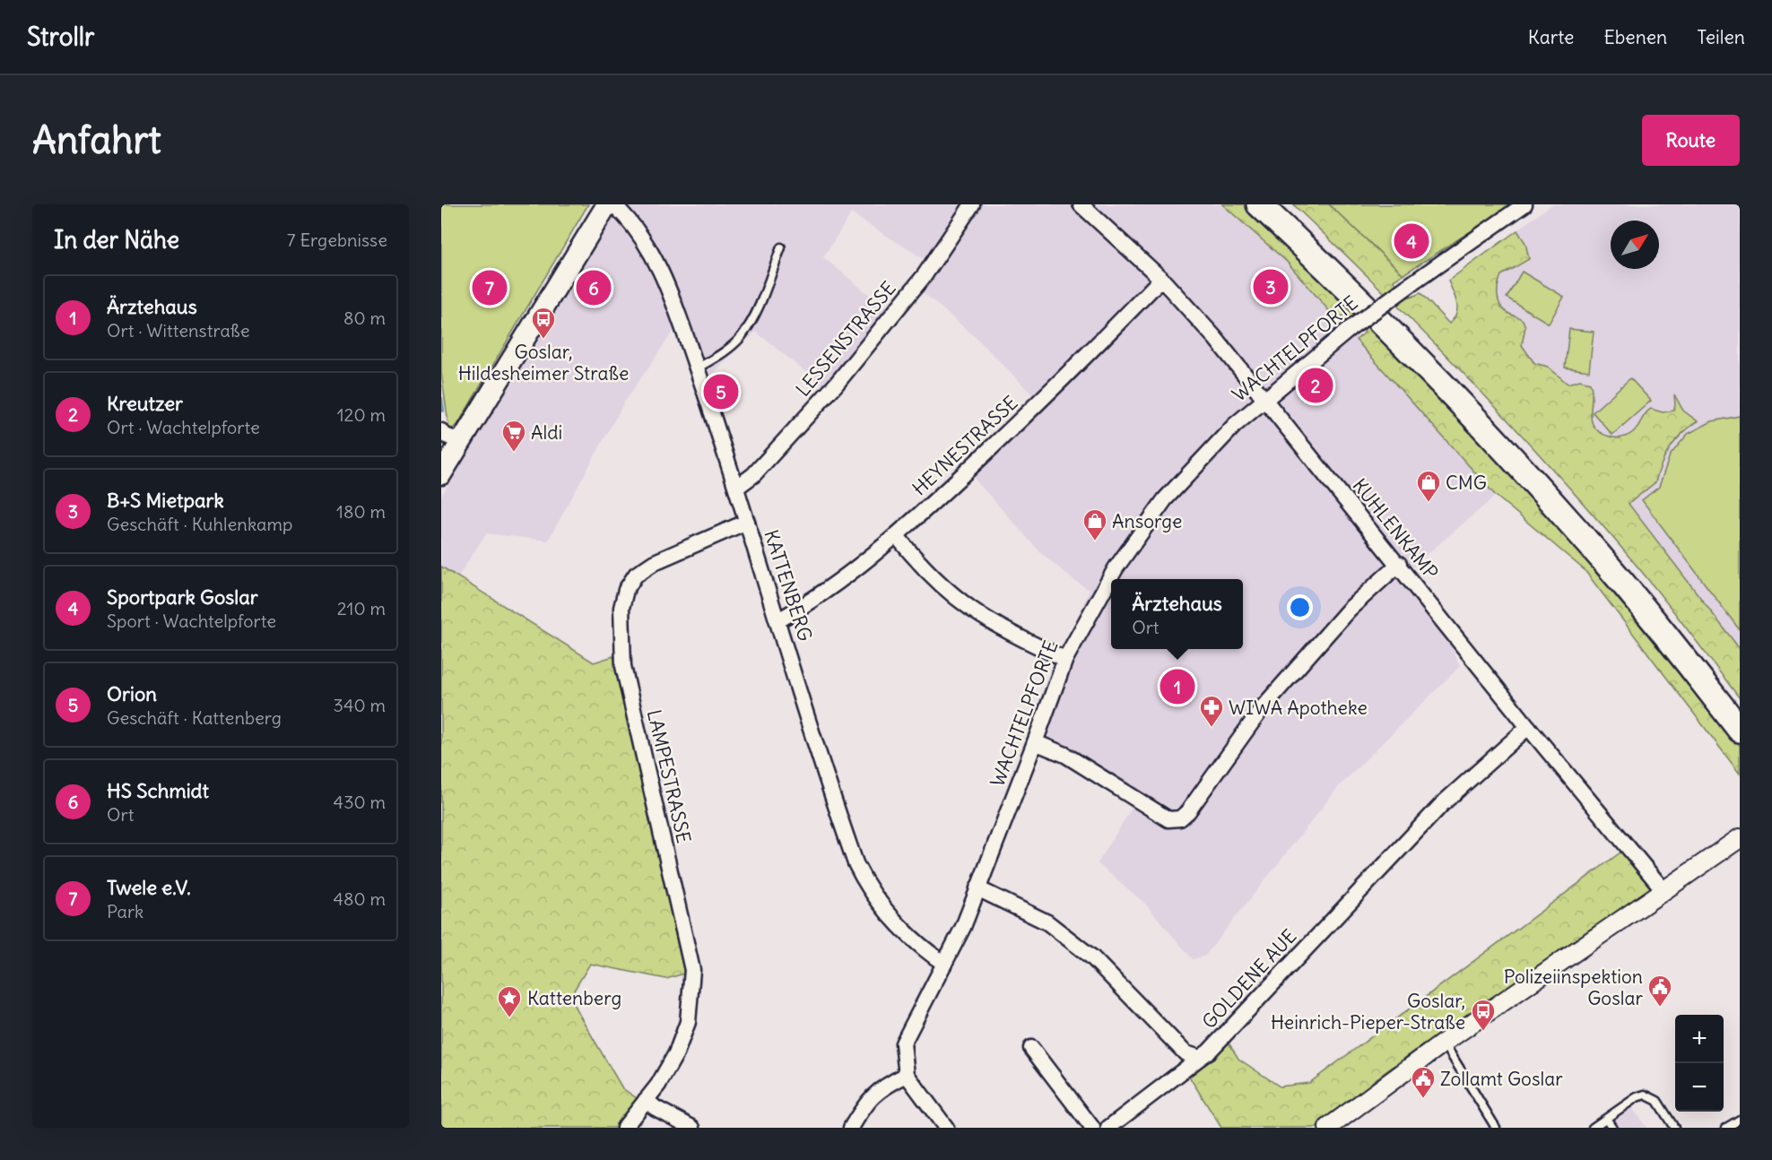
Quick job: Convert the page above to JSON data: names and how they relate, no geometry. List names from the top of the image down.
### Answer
{
  "streets": {
    "street": [
      "LESSENSTRASSE",
      "WACHTELPFORTE",
      "HEYNESTRASSE",
      "KUHLENKAMP",
      "KATTENBERG",
      "LAMPESTRASSE",
      "GOLDENE AUE"
    ]
  },
  "crossings": [
    ["LESSENSTRASSE", "KATTENBERG"],
    ["WACHTELPFORTE", "KUHLENKAMP"],
    ["WACHTELPFORTE", "KATTENBERG"],
    ["HEYNESTRASSE", "KUHLENKAMP"],
    ["HEYNESTRASSE", "KATTENBERG"],
    ["KUHLENKAMP", "GOLDENE AUE"],
    ["KATTENBERG", "LAMPESTRASSE"]
  ],
  "places": {
    "bus stop": ["Goslar, Hildesheimer Straße", "Goslar, Heinrich-Pieper-Straße"],
    "supermarket": ["Aldi"],
    "shop": ["CMG", "Ansorge"],
    "pharmacy": ["WIWA Apotheke"],
    "public building": ["Polizeiinspektion Goslar", "Zollamt Goslar"],
    "place": ["Kattenberg"]
  },
  "north": "top right",
  "page": {
    "header": "Strollr",
    "nav": ["Karte", "Ebenen", "Teilen"],
    "buttons": "Route",
    "title": "Anfahrt",
    "heading": ["In der Nähe", "7 Ergebnisse"],
    "pins": [
      "4",
      "3",
      "6",
      "7",
      "2",
      "5",
      "1"
    ],
    "list": [
      {
        "mark": "1",
        "name": "Ärztehaus",
        "note": "Ort · Wittenstraße",
        "value": "80 m"
      },
      {
        "mark": "2",
        "name": "Kreutzer",
        "note": "Ort · Wachtelpforte",
        "value": "120 m"
      },
      {
        "mark": "3",
        "name": "B+S Mietpark",
        "note": "Geschäft · Kuhlenkamp",
        "value": "180 m"
      },
      {
        "mark": "4",
        "name": "Sportpark Goslar",
        "note": "Sport · Wachtelpforte",
        "value": "210 m"
      },
      {
        "mark": "5",
        "name": "Orion",
        "note": "Geschäft · Kattenberg",
        "value": "340 m"
      },
      {
        "mark": "6",
        "name": "HS Schmidt",
        "note": "Ort",
        "value": "430 m"
      },
      {
        "mark": "7",
        "name": "Twele e.V.",
        "note": "Park",
        "value": "480 m"
      }
    ],
    "popup": ["Ärztehaus", "Ort"],
    "map_buttons": ["+", "−"]
  }
}
